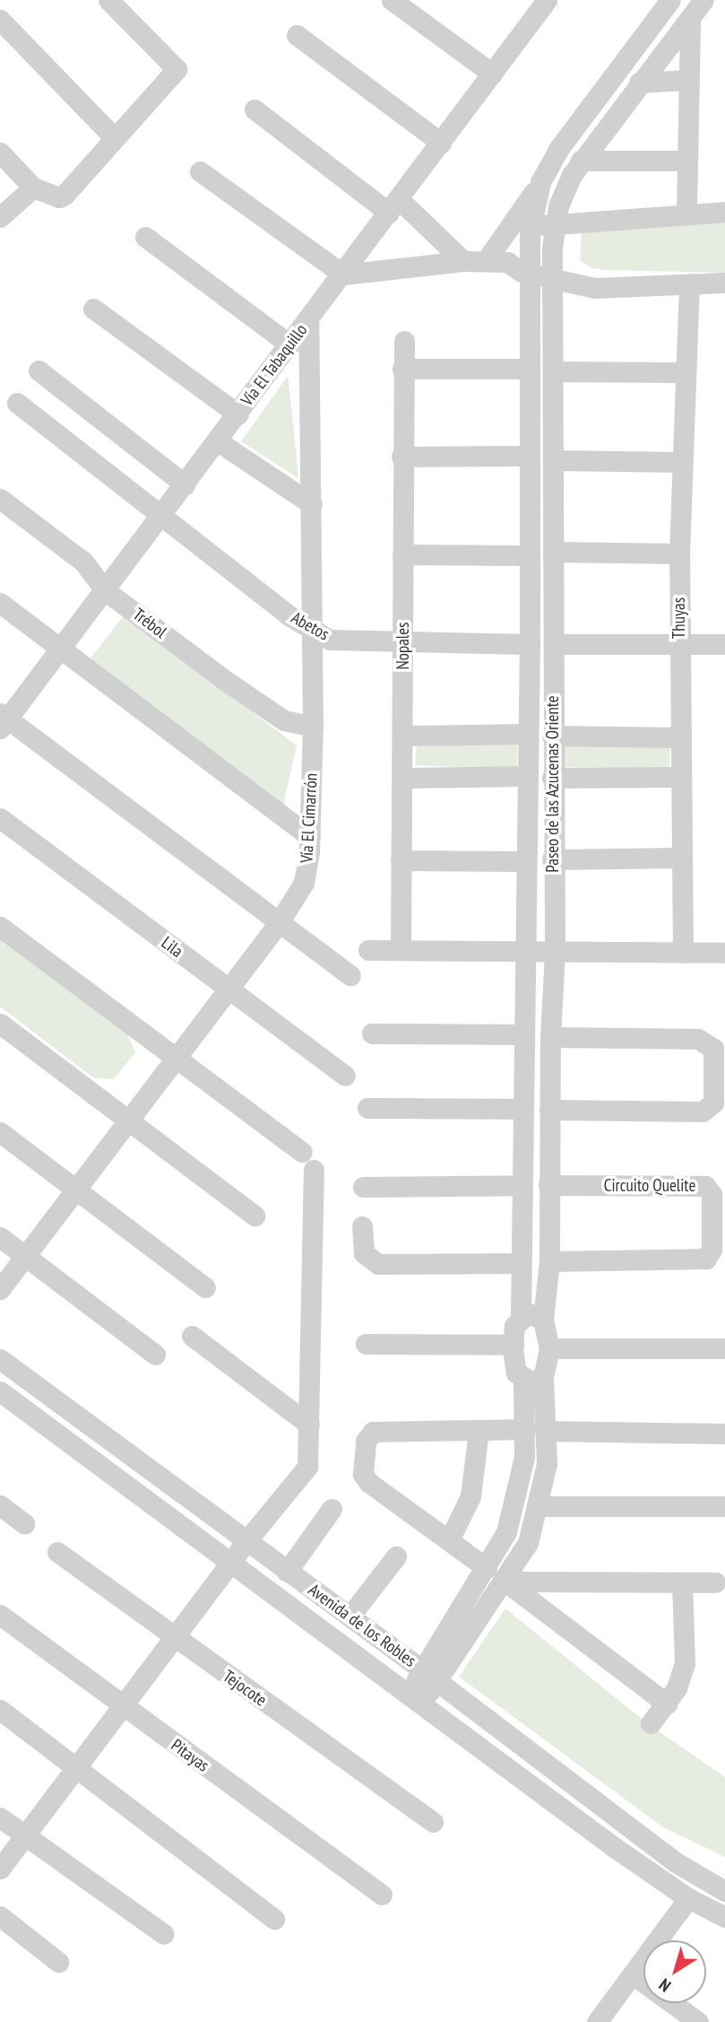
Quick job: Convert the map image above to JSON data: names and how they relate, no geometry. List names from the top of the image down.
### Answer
{
  "streets": {
    "street": [
      "Vía El Tabaquillo",
      "Thuyas",
      "Trébol",
      "Abetos",
      "Nopales",
      "Paseo de las Azucenas Oriente",
      "Vía El Cimarrón",
      "Lila",
      "Circuito Quelite",
      "Avenida de los Robles",
      "Tejocote",
      "Pitayas"
    ]
  },
  "crossings": [
    ["Vía El Tabaquillo", "Trébol"],
    ["Vía El Tabaquillo", "Abetos"],
    ["Vía El Tabaquillo", "Vía El Cimarrón"],
    ["Trébol", "Vía El Cimarrón"],
    ["Abetos", "Nopales"],
    ["Abetos", "Paseo de las Azucenas Oriente"],
    ["Abetos", "Vía El Cimarrón"],
    ["Paseo de las Azucenas Oriente", "Circuito Quelite"],
    ["Vía El Cimarrón", "Lila"]
  ],
  "north": "bottom left"
}
